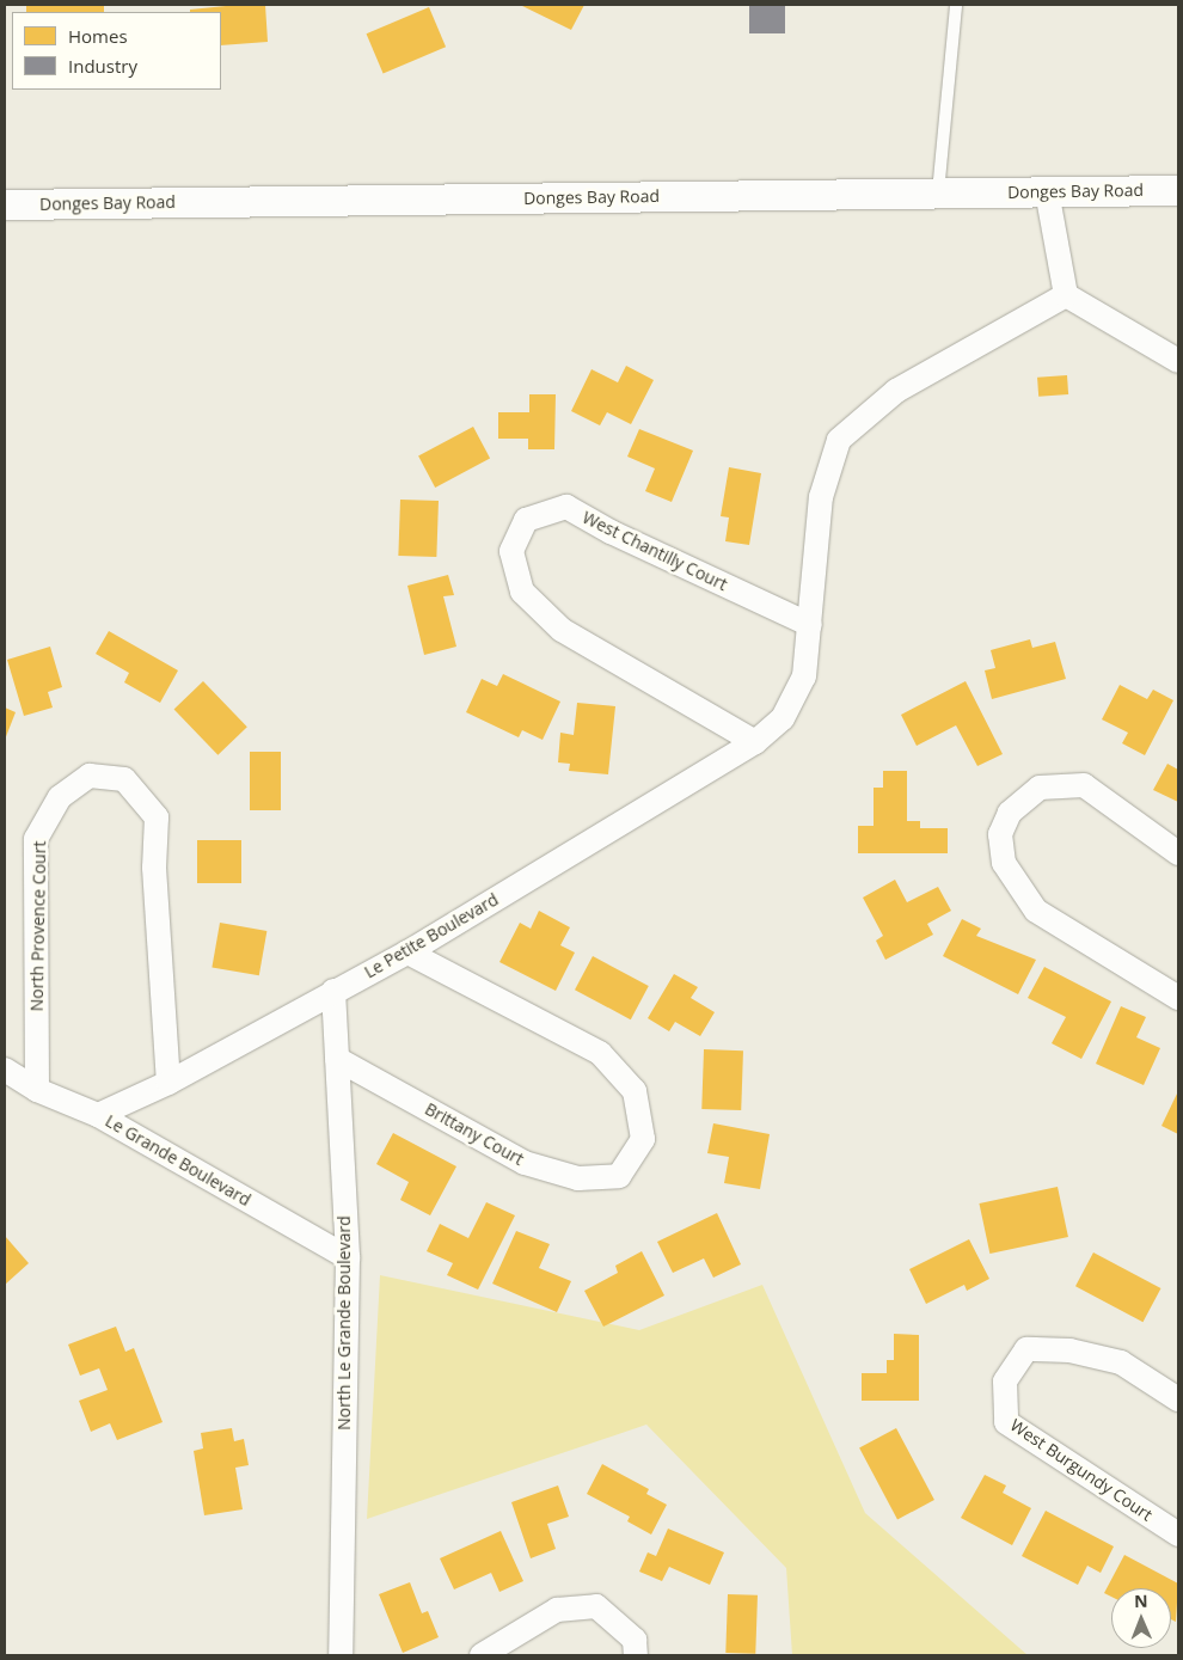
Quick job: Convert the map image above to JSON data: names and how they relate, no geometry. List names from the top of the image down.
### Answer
{
  "streets": {
    "street": [
      "Donges Bay Road",
      "West Chantilly Court",
      "North Provence Court",
      "Le Petite Boulevard",
      "Brittany Court",
      "Le Grande Boulevard",
      "North Le Grande Boulevard",
      "West Burgundy Court"
    ]
  },
  "crossings": [
    ["West Chantilly Court", "Le Petite Boulevard"],
    ["North Provence Court", "Le Petite Boulevard"],
    ["North Provence Court", "Le Grande Boulevard"],
    ["Le Petite Boulevard", "Brittany Court"],
    ["Le Petite Boulevard", "Le Grande Boulevard"],
    ["Le Petite Boulevard", "North Le Grande Boulevard"],
    ["Brittany Court", "North Le Grande Boulevard"],
    ["Le Grande Boulevard", "North Le Grande Boulevard"]
  ],
  "legend": ["Homes", "Industry"],
  "north": "top"
}
